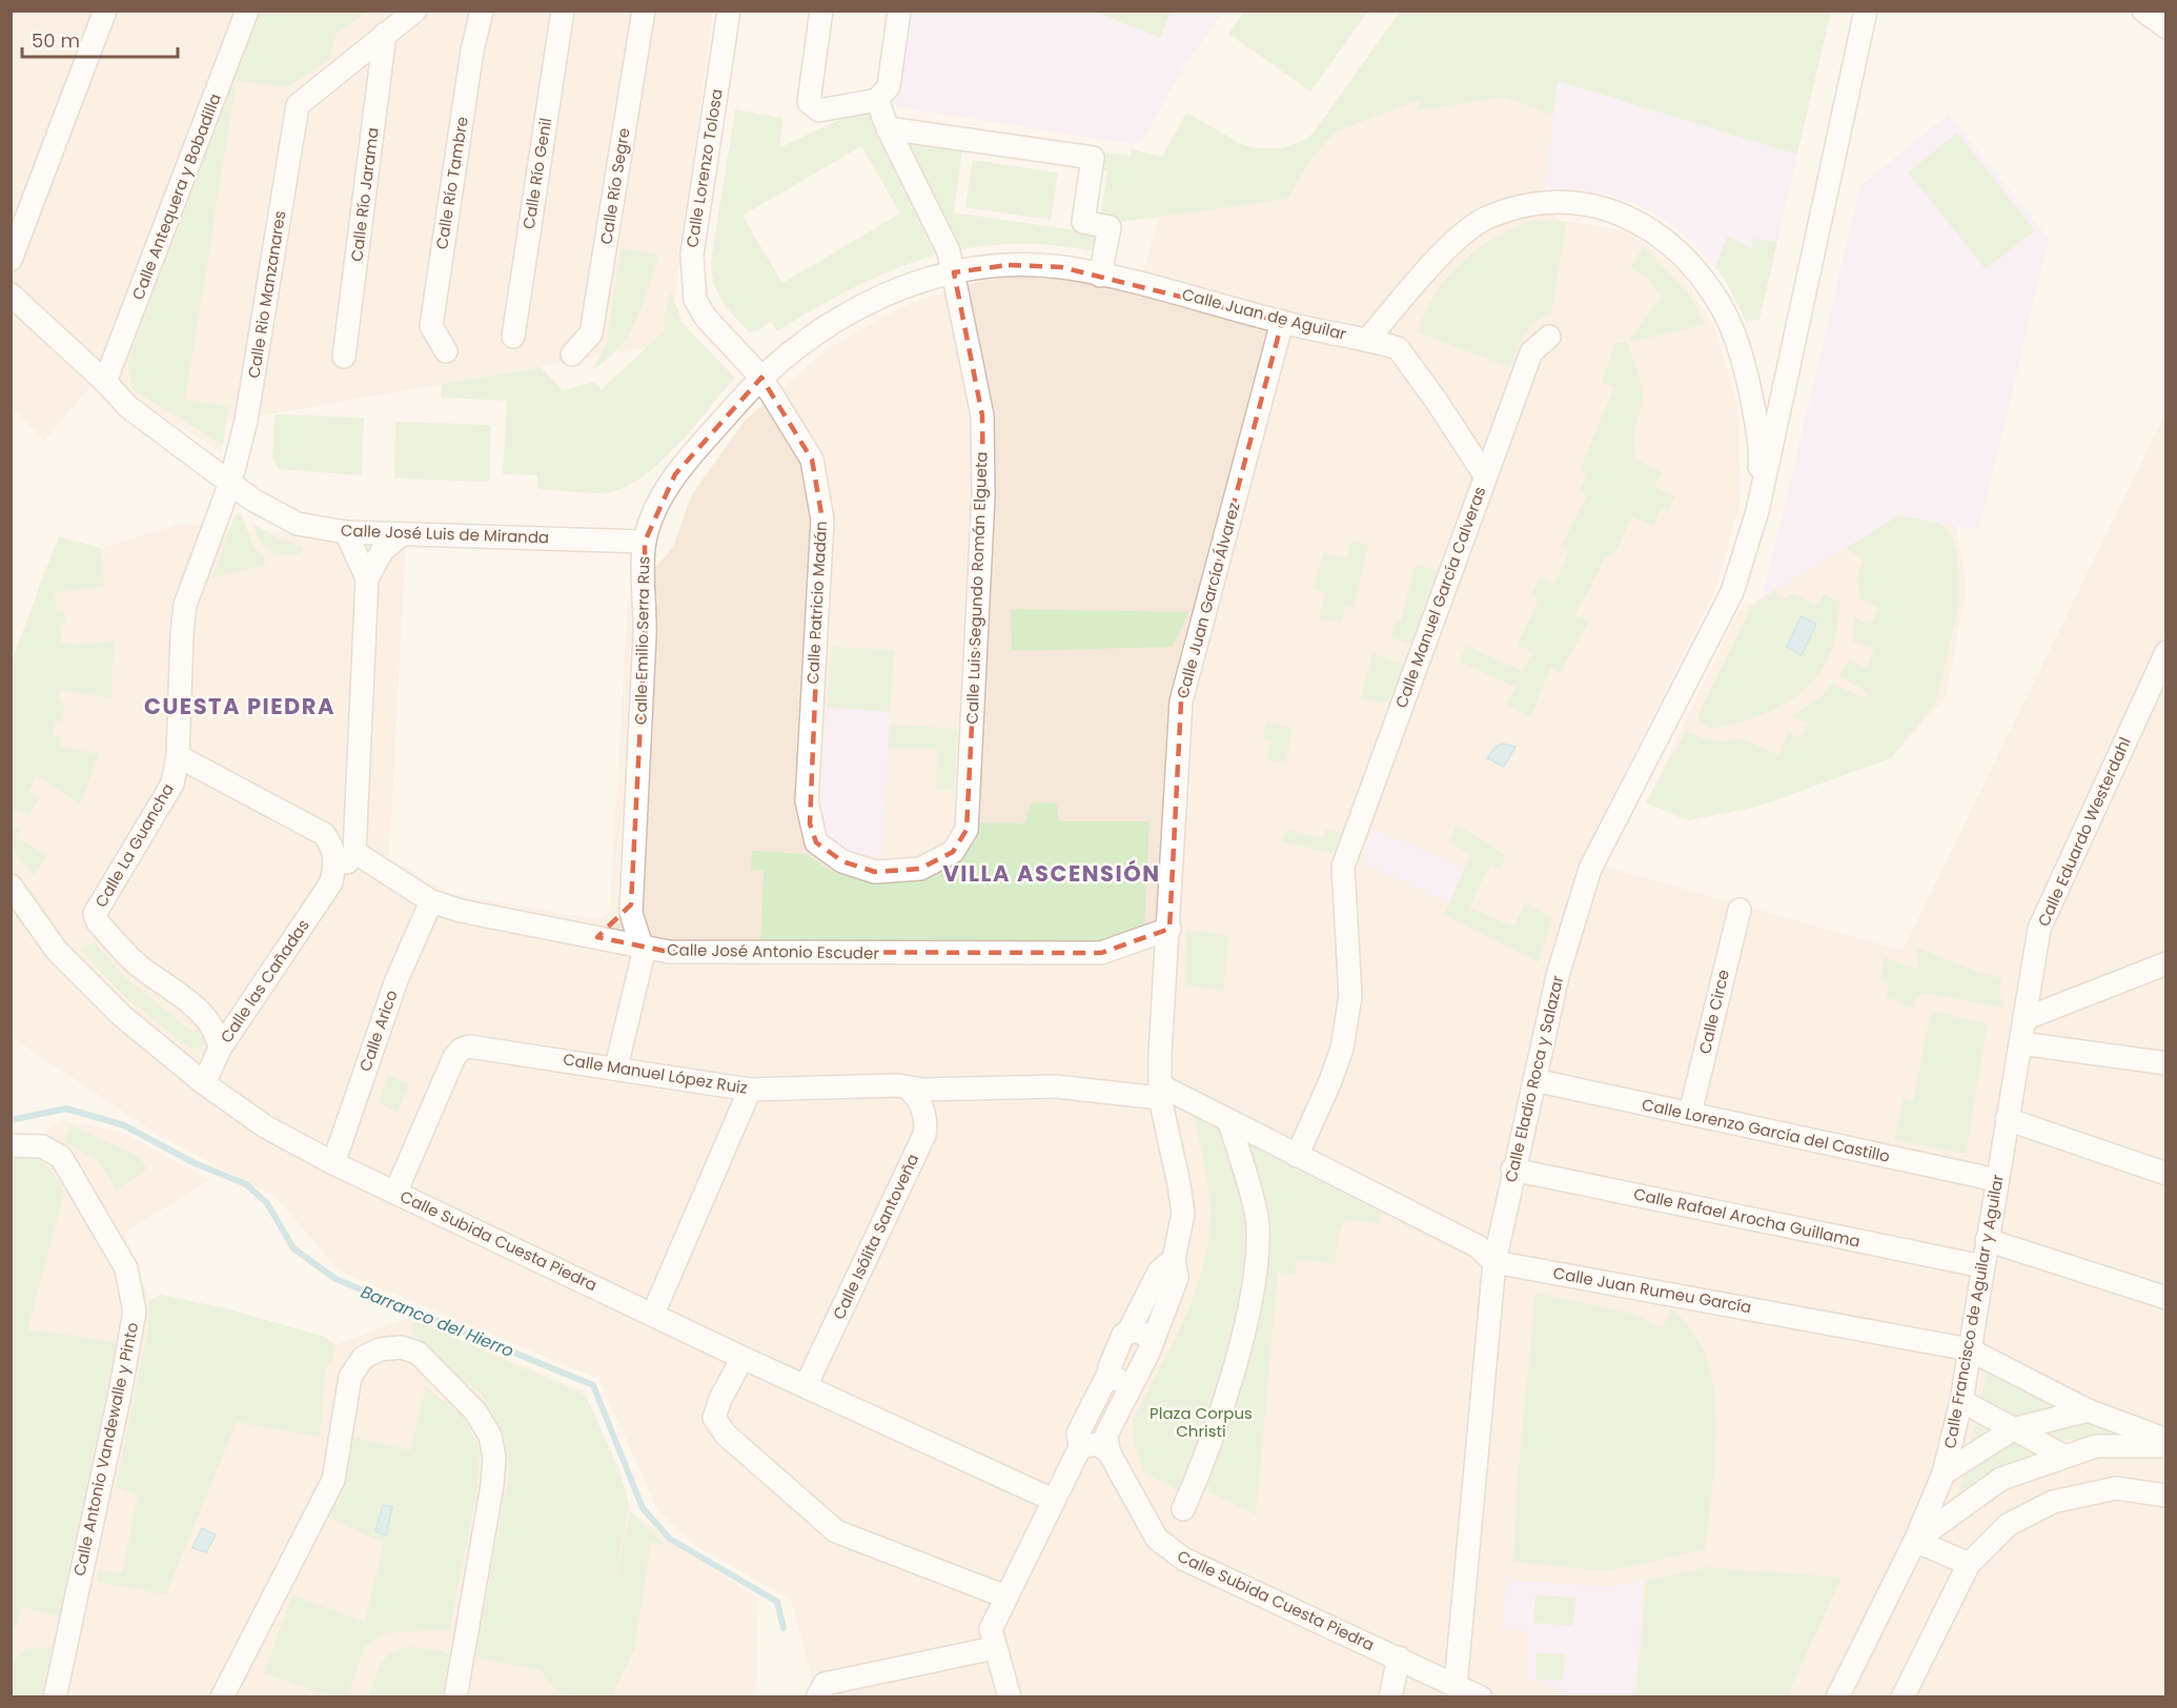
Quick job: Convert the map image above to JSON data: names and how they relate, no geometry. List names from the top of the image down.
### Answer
{
  "streets": {
    "street": [
      "Calle Lorenzo Tolosa",
      "Calle Río Genil",
      "Calle Río Tambre",
      "Calle Río Segre",
      "Calle Río Jarama",
      "Calle Antequera y Bobadilla",
      "Calle Rio Manzanares",
      "Calle Juan de Aguilar",
      "Calle José Luis de Miranda",
      "Calle Luis Segundo Román Elgueta",
      "Calle Manuel García Calveras",
      "Calle Juan García Álvarez",
      "Calle Patricio Madán",
      "Calle Emilio Serra Rus",
      "Calle Eduardo Westerdahl",
      "Calle La Guancha",
      "Calle José Antonio Escuder",
      "Calle las Cañadas",
      "Calle Circe",
      "Calle Arico",
      "Calle Manuel López Ruiz",
      "Calle Eladio Roca y Salazar",
      "Calle Lorenzo García del Castillo",
      "Calle Rafael Arocha Guillama",
      "Calle Isólita Santoveña",
      "Calle Subida Cuesta Piedra",
      "Calle Juan Rumeu García",
      "Calle Francisco de Aguilar y Aguilar",
      "Calle Antonio Vandewalle y Pinto"
    ]
  },
  "crossings": [
    ["Calle Lorenzo Tolosa", "Calle Juan de Aguilar"],
    ["Calle Lorenzo Tolosa", "Calle Patricio Madán"],
    ["Calle Lorenzo Tolosa", "Calle Emilio Serra Rus"],
    ["Calle Río Jarama", "Calle Rio Manzanares"],
    ["Calle Antequera y Bobadilla", "Calle José Luis de Miranda"],
    ["Calle Rio Manzanares", "Calle José Luis de Miranda"],
    ["Calle Rio Manzanares", "Calle La Guancha"],
    ["Calle Juan de Aguilar", "Calle Luis Segundo Román Elgueta"],
    ["Calle Juan de Aguilar", "Calle Juan García Álvarez"],
    ["Calle Juan de Aguilar", "Calle Patricio Madán"],
    ["Calle Juan de Aguilar", "Calle Emilio Serra Rus"],
    ["Calle Juan de Aguilar", "Calle Eladio Roca y Salazar"],
    ["Calle José Luis de Miranda", "Calle Emilio Serra Rus"],
    ["Calle José Luis de Miranda", "Calle La Guancha"],
    ["Calle Luis Segundo Román Elgueta", "Calle Patricio Madán"],
    ["Calle Manuel García Calveras", "Calle Juan Rumeu García"],
    ["Calle Juan García Álvarez", "Calle José Antonio Escuder"],
    ["Calle Juan García Álvarez", "Calle Manuel López Ruiz"],
    ["Calle Juan García Álvarez", "Calle Juan Rumeu García"],
    ["Calle Patricio Madán", "Calle Emilio Serra Rus"],
    ["Calle Emilio Serra Rus", "Calle José Antonio Escuder"],
    ["Calle Eduardo Westerdahl", "Calle Francisco de Aguilar y Aguilar"],
    ["Calle José Antonio Escuder", "Calle las Cañadas"],
    ["Calle José Antonio Escuder", "Calle Arico"],
    ["Calle las Cañadas", "Calle Subida Cuesta Piedra"],
    ["Calle Circe", "Calle Lorenzo García del Castillo"],
    ["Calle Arico", "Calle Subida Cuesta Piedra"],
    ["Calle Manuel López Ruiz", "Calle Isólita Santoveña"],
    ["Calle Manuel López Ruiz", "Calle Subida Cuesta Piedra"],
    ["Calle Manuel López Ruiz", "Calle Juan Rumeu García"],
    ["Calle Eladio Roca y Salazar", "Calle Lorenzo García del Castillo"],
    ["Calle Eladio Roca y Salazar", "Calle Rafael Arocha Guillama"],
    ["Calle Eladio Roca y Salazar", "Calle Subida Cuesta Piedra"],
    ["Calle Eladio Roca y Salazar", "Calle Juan Rumeu García"],
    ["Calle Lorenzo García del Castillo", "Calle Francisco de Aguilar y Aguilar"],
    ["Calle Rafael Arocha Guillama", "Calle Francisco de Aguilar y Aguilar"],
    ["Calle Isólita Santoveña", "Calle Subida Cuesta Piedra"],
    ["Calle Juan Rumeu García", "Calle Francisco de Aguilar y Aguilar"]
  ],
  "districts": ["CUESTA PIEDRA", "VILLA ASCENSIÓN"],
  "water": ["Barranco del Hierro"],
  "parks": ["Plaza Corpus Christi"],
  "scale_bar": "50 m"
}
